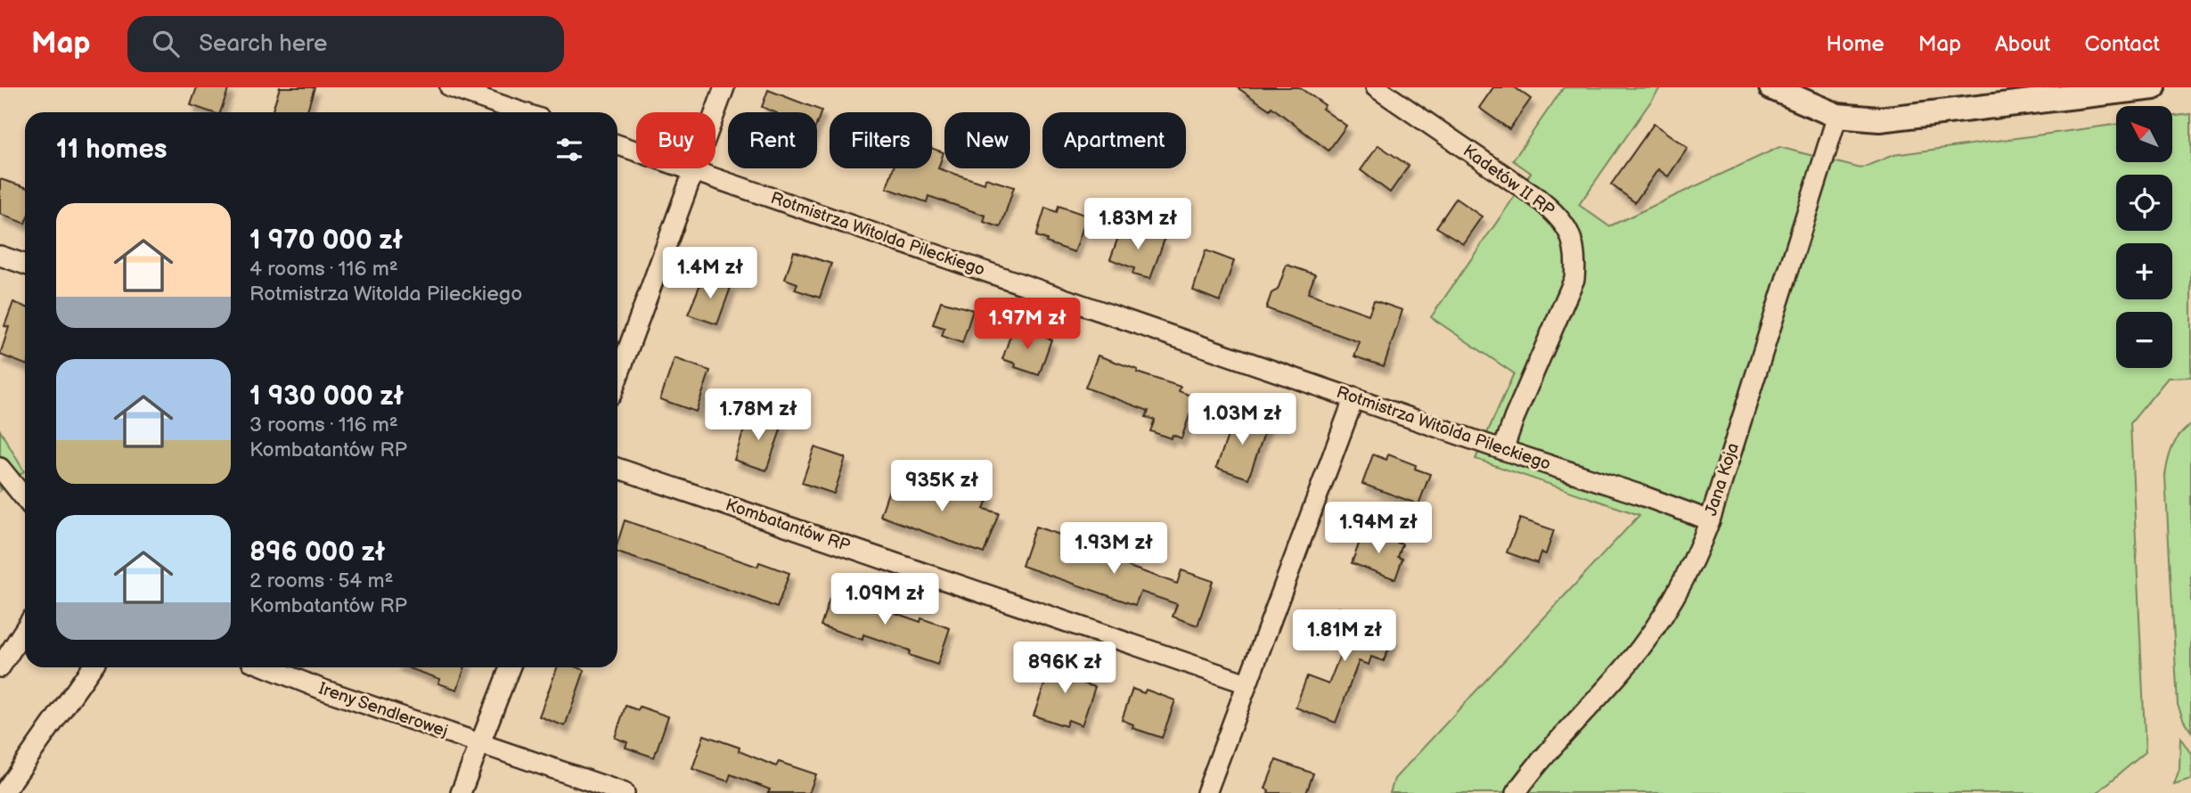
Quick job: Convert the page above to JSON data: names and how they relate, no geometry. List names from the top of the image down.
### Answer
{
  "streets": {
    "street": [
      "Kadetów II RP",
      "Rotmistrza Witolda Pileckiego",
      "Jana Koja",
      "Kombatantów RP",
      "Ireny Sendlerowej"
    ]
  },
  "crossings": [
    ["Kadetów II RP", "Rotmistrza Witolda Pileckiego"],
    ["Rotmistrza Witolda Pileckiego", "Jana Koja"]
  ],
  "north": "top left",
  "page": {
    "header": "Map",
    "search": "Search here",
    "nav": [
      "Home",
      "Map",
      "About",
      "Contact"
    ],
    "map_buttons": ["+", "−"],
    "chip": [
      "Buy",
      "Rent",
      "Filters",
      "New",
      "Apartment"
    ],
    "heading": "11 homes",
    "list": [
      {
        "name": "1 970 000 zł",
        "note": "4 rooms · 116 m² · Rotmistrza Witolda Pileckiego"
      },
      {
        "name": "1 930 000 zł",
        "note": "3 rooms · 116 m² · Kombatantów RP"
      },
      {
        "name": "896 000 zł",
        "note": "2 rooms · 54 m² · Kombatantów RP"
      }
    ],
    "price": [
      "1.83M zł",
      "1.4M zł",
      "1.97M zł",
      "1.78M zł",
      "1.03M zł",
      "935K zł",
      "1.94M zł",
      "1.93M zł",
      "1.09M zł",
      "1.81M zł",
      "896K zł"
    ]
  }
}
